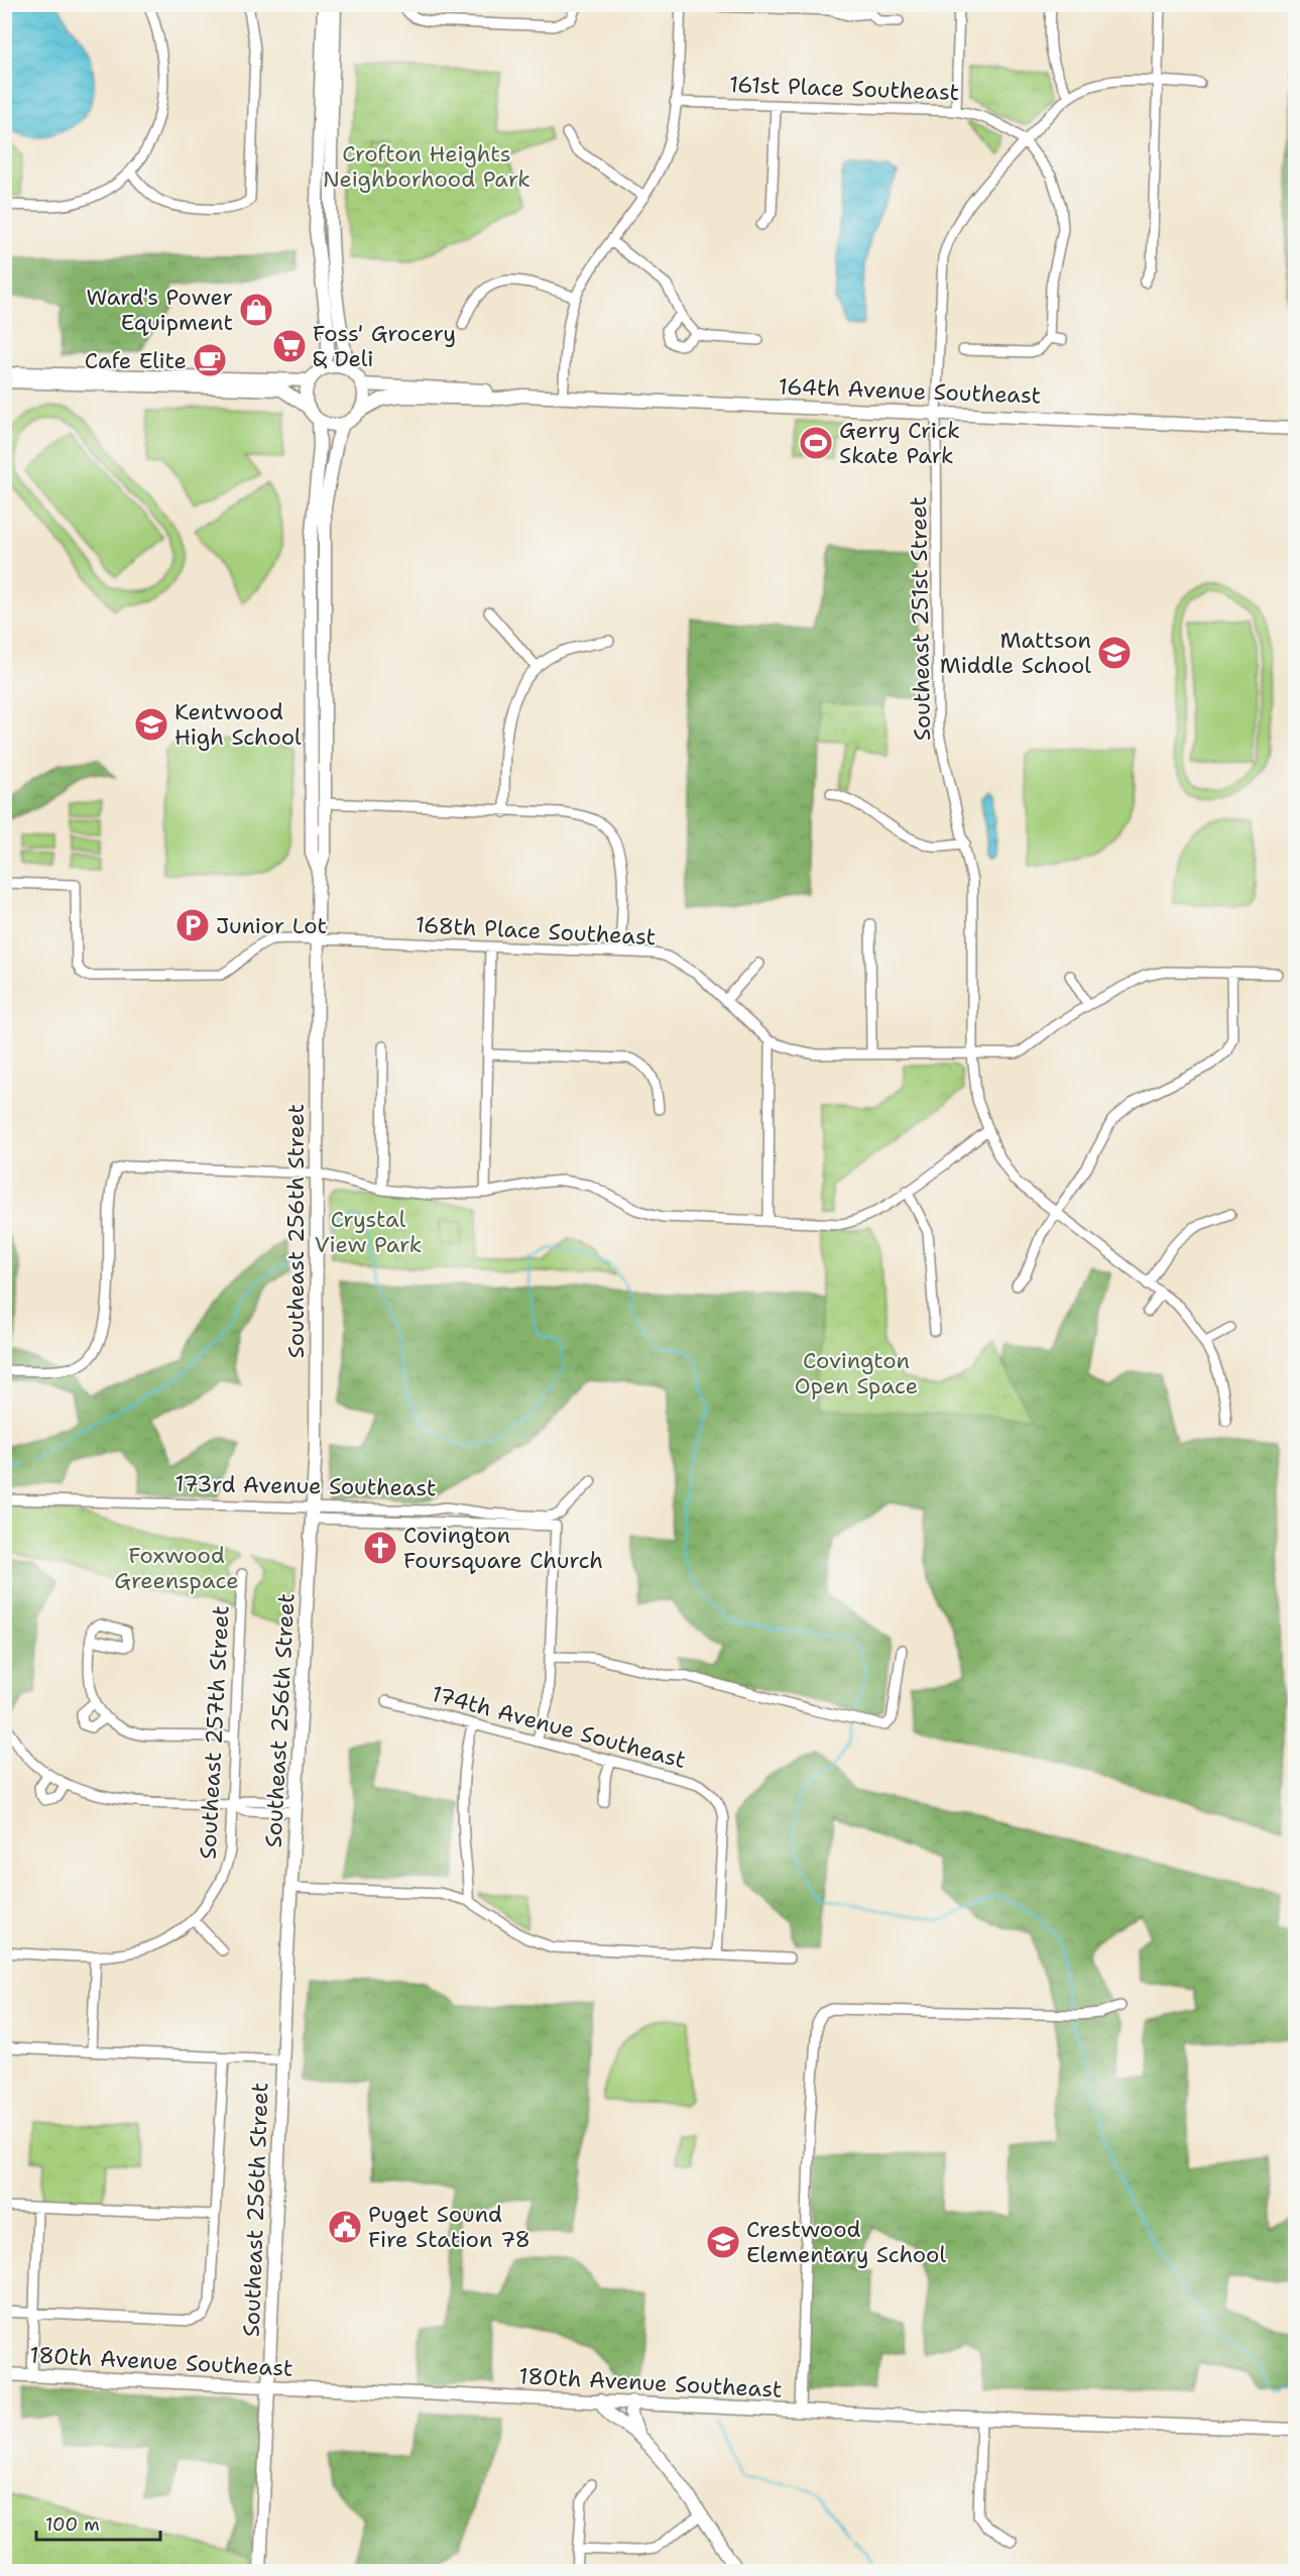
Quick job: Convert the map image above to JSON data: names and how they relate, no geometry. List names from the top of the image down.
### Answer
{
  "streets": {
    "main road": ["164th Avenue Southeast", "Southeast 256th Street", "180th Avenue Southeast"],
    "street": [
      "161st Place Southeast",
      "Southeast 251st Street",
      "168th Place Southeast",
      "173rd Avenue Southeast",
      "174th Avenue Southeast",
      "Southeast 257th Street"
    ]
  },
  "crossings": [
    ["161st Place Southeast", "Southeast 251st Street"],
    ["164th Avenue Southeast", "Southeast 251st Street"],
    ["164th Avenue Southeast", "Southeast 256th Street"],
    ["Southeast 251st Street", "168th Place Southeast"],
    ["168th Place Southeast", "Southeast 256th Street"],
    ["Southeast 256th Street", "173rd Avenue Southeast"],
    ["Southeast 256th Street", "180th Avenue Southeast"]
  ],
  "parks": [
    "Crofton Heights Neighborhood Park",
    "Crystal View Park",
    "Covington Open Space",
    "Foxwood Greenspace"
  ],
  "places": {
    "shop": ["Ward's Power Equipment"],
    "supermarket": ["Foss' Grocery & Deli"],
    "cafe": ["Cafe Elite"],
    "sports": ["Gerry Crick Skate Park"],
    "school or university": ["Mattson Middle School", "Kentwood High School", "Crestwood Elementary School"],
    "parking": ["Junior Lot"],
    "church": ["Covington Foursquare Church"],
    "public building": ["Puget Sound Fire Station 78"]
  },
  "scale_bar": "100 m"
}
